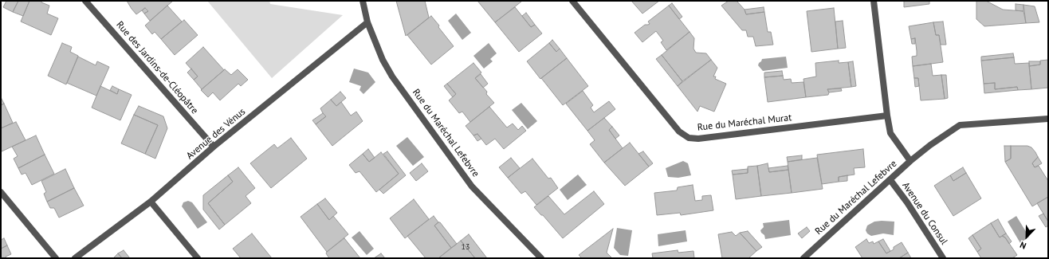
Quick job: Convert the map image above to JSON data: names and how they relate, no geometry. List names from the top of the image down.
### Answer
{
  "streets": {
    "street": [
      "Rue des Jardins-de-Cléopâtre",
      "Rue du Maréchal Murat",
      "Rue du Maréchal Lefebvre",
      "Avenue des Vénus",
      "Avenue du Consul"
    ]
  },
  "crossings": [
    ["Rue des Jardins-de-Cléopâtre", "Avenue des Vénus"],
    ["Rue du Maréchal Murat", "Rue du Maréchal Lefebvre"],
    ["Rue du Maréchal Lefebvre", "Avenue des Vénus"],
    ["Rue du Maréchal Lefebvre", "Avenue du Consul"]
  ],
  "house_numbers": ["13"],
  "north": "bottom left"
}
